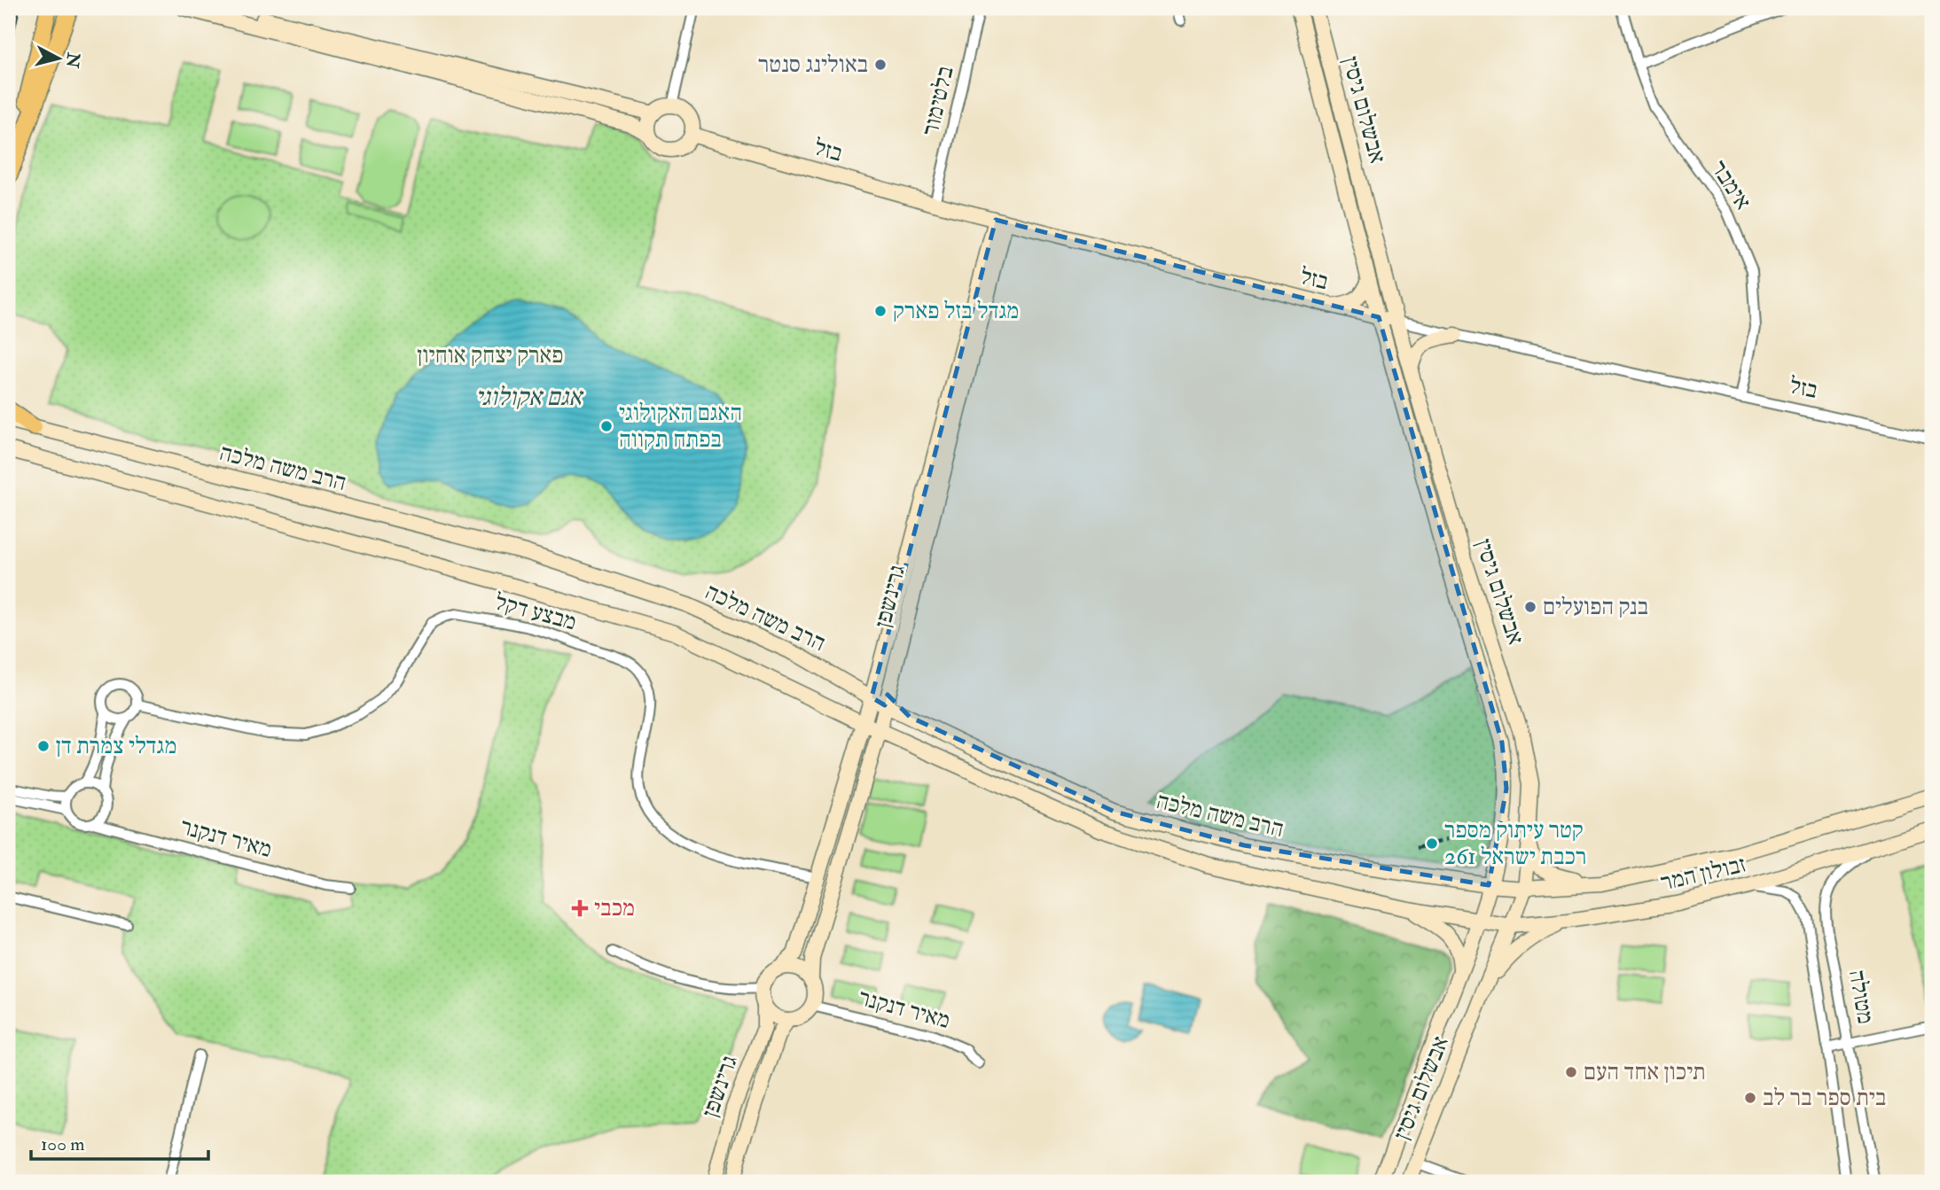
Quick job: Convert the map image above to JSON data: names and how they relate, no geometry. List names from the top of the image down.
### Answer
{
  "streets": {
    "street": [
      "בלטימור",
      "אבשלום גיסין",
      "בזל",
      "אימבר",
      "הרב משה מלכה",
      "גרינשפן",
      "מבצע דקל",
      "מאיר דנקנר",
      "זבולון המר",
      "מטולה"
    ]
  },
  "crossings": [
    ["בלטימור", "בזל"],
    ["אבשלום גיסין", "בזל"],
    ["אבשלום גיסין", "הרב משה מלכה"],
    ["אבשלום גיסין", "זבולון המר"],
    ["בזל", "אימבר"],
    ["בזל", "גרינשפן"],
    ["הרב משה מלכה", "גרינשפן"],
    ["הרב משה מלכה", "זבולון המר"],
    ["גרינשפן", "מאיר דנקנר"],
    ["זבולון המר", "מטולה"]
  ],
  "water": ["אגם אקולוגי"],
  "parks": ["פארק יצחק אוחיון"],
  "places": {
    "other": [
      "באולינג סנטר",
      "מגדל בזל פארק",
      "האגם האקולוגי בפתח תקווה",
      "בנק הפועלים",
      "מגדלי צמרת דן",
      "קטר עיתוק מספר 261 רכבת ישראל",
      "תיכון אחד העם",
      "בית ספר בר לב"
    ],
    "health": ["מכבי"]
  },
  "scale_bar": "100 m",
  "north": "right"
}
